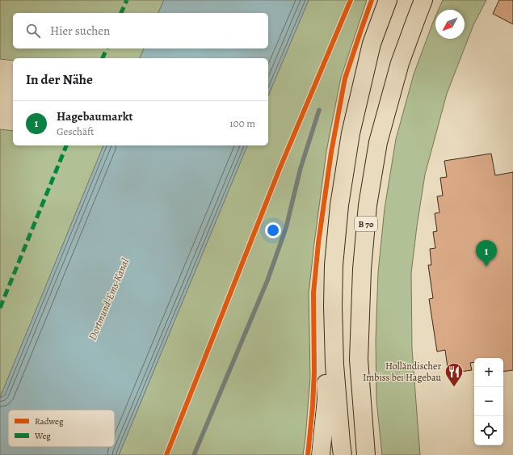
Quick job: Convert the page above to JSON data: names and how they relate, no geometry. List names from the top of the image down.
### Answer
{
  "streets": {
    "highway": ["B 70"]
  },
  "water": ["Dortmund-Ems-Kanal"],
  "places": {
    "restaurant": ["Holländischer Imbiss bei Hagebau"]
  },
  "legend": ["Radweg", "Weg"],
  "north": "bottom left",
  "page": {
    "search": "Hier suchen",
    "heading": "In der Nähe",
    "list": [
      {
        "mark": "1",
        "name": "Hagebaumarkt",
        "note": "Geschäft",
        "value": "100 m"
      }
    ],
    "pins": "1",
    "map_buttons": ["+", "−"]
  }
}
